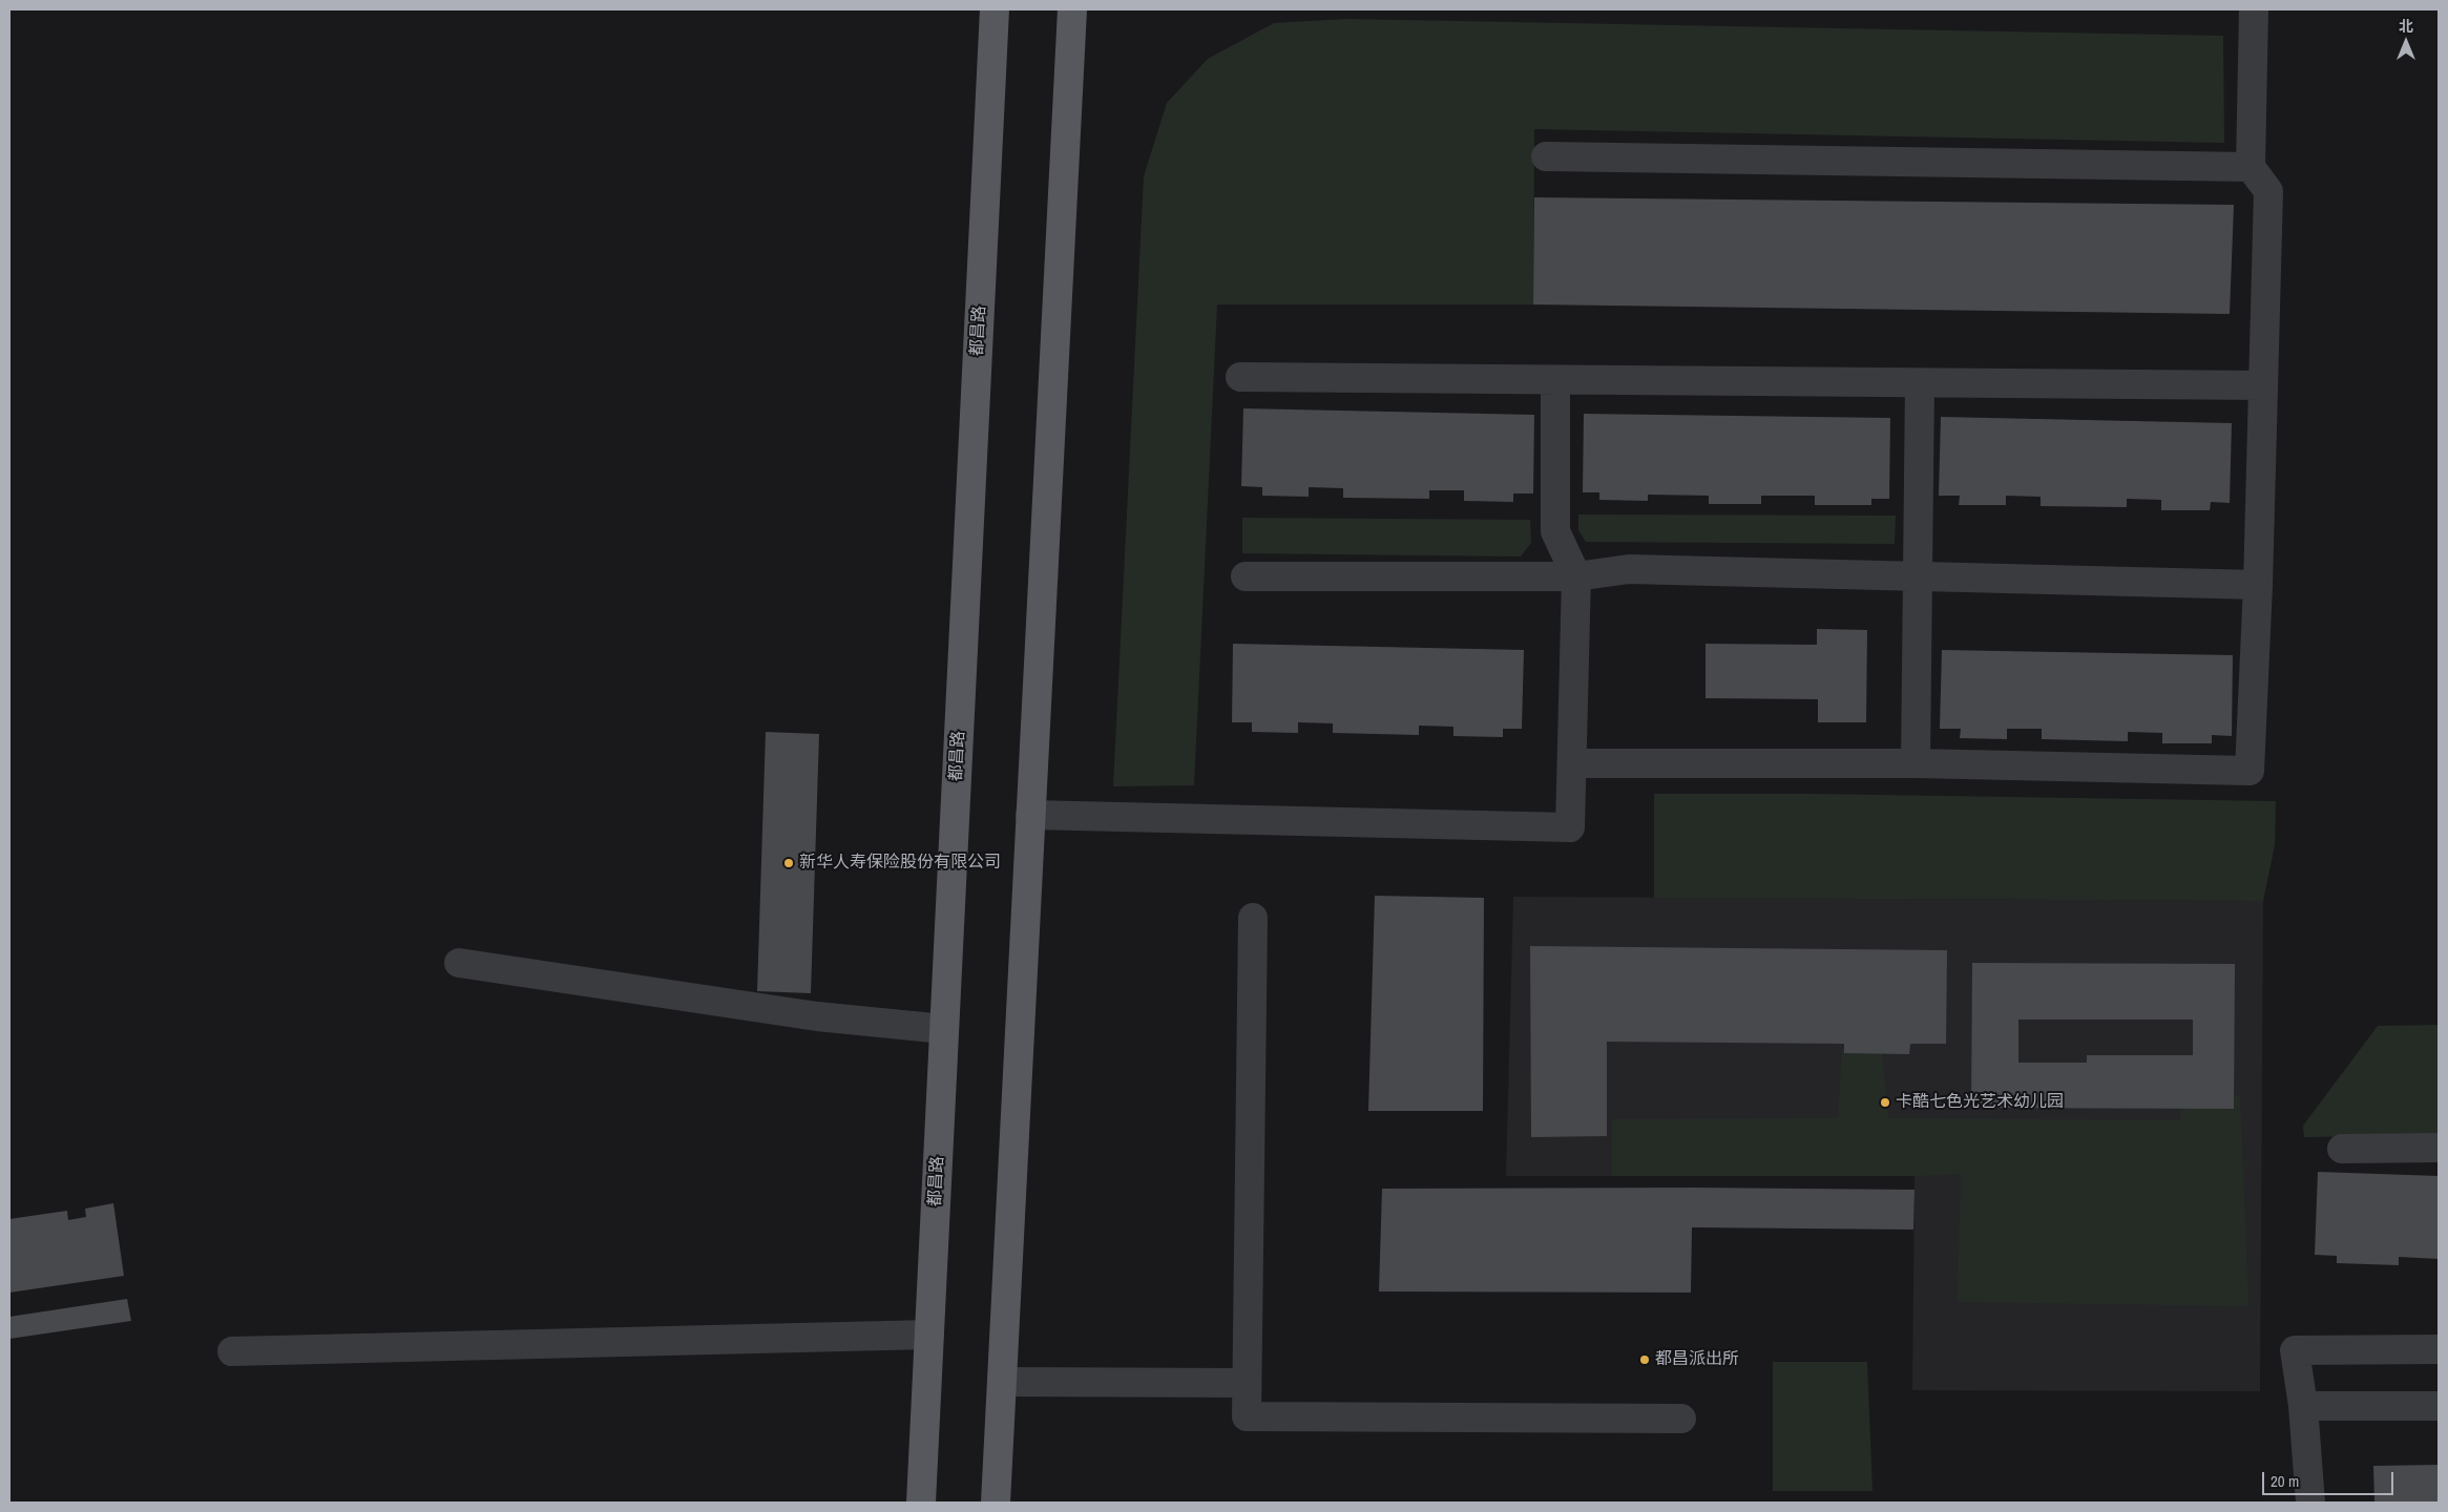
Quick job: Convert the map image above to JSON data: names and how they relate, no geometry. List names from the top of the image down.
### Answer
{
  "streets": {
    "main road": ["都昌路"]
  },
  "places": ["新华人寿保险股份有限公司", "卡酷七色光艺术幼儿园", "都昌派出所"],
  "scale_bar": "20 m",
  "north": "top"
}
